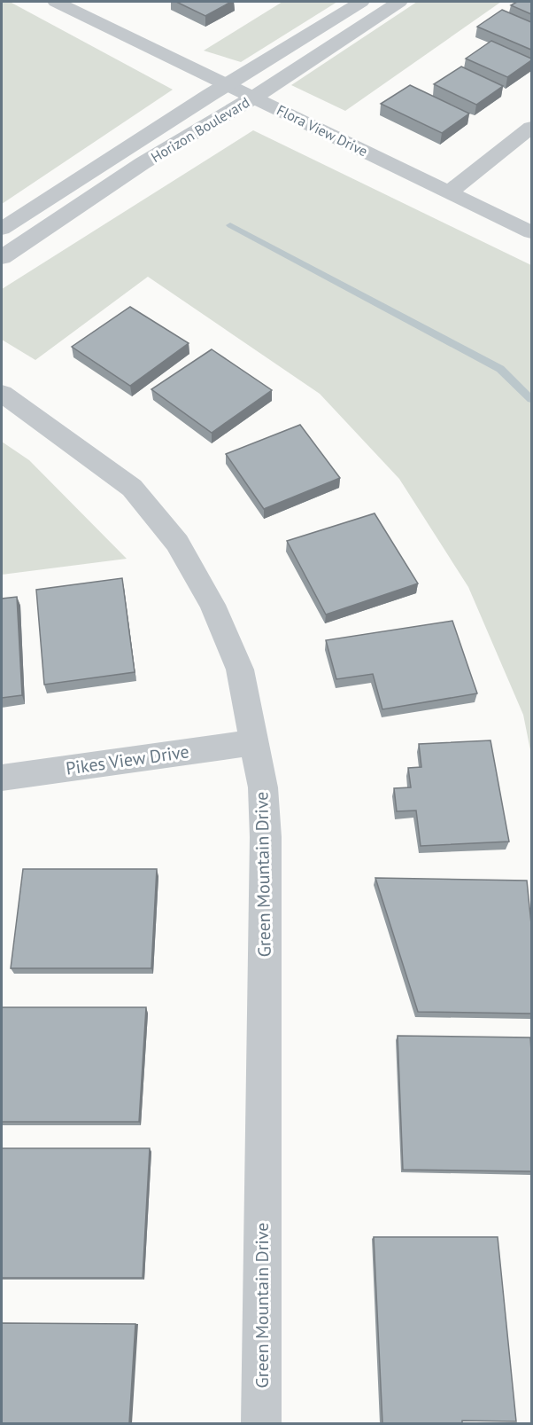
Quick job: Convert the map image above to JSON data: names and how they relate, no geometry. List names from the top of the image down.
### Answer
{
  "streets": {
    "street": [
      "Horizon Boulevard",
      "Flora View Drive",
      "Pikes View Drive",
      "Green Mountain Drive"
    ]
  },
  "crossings": [
    ["Horizon Boulevard", "Flora View Drive"],
    ["Pikes View Drive", "Green Mountain Drive"]
  ]
}
